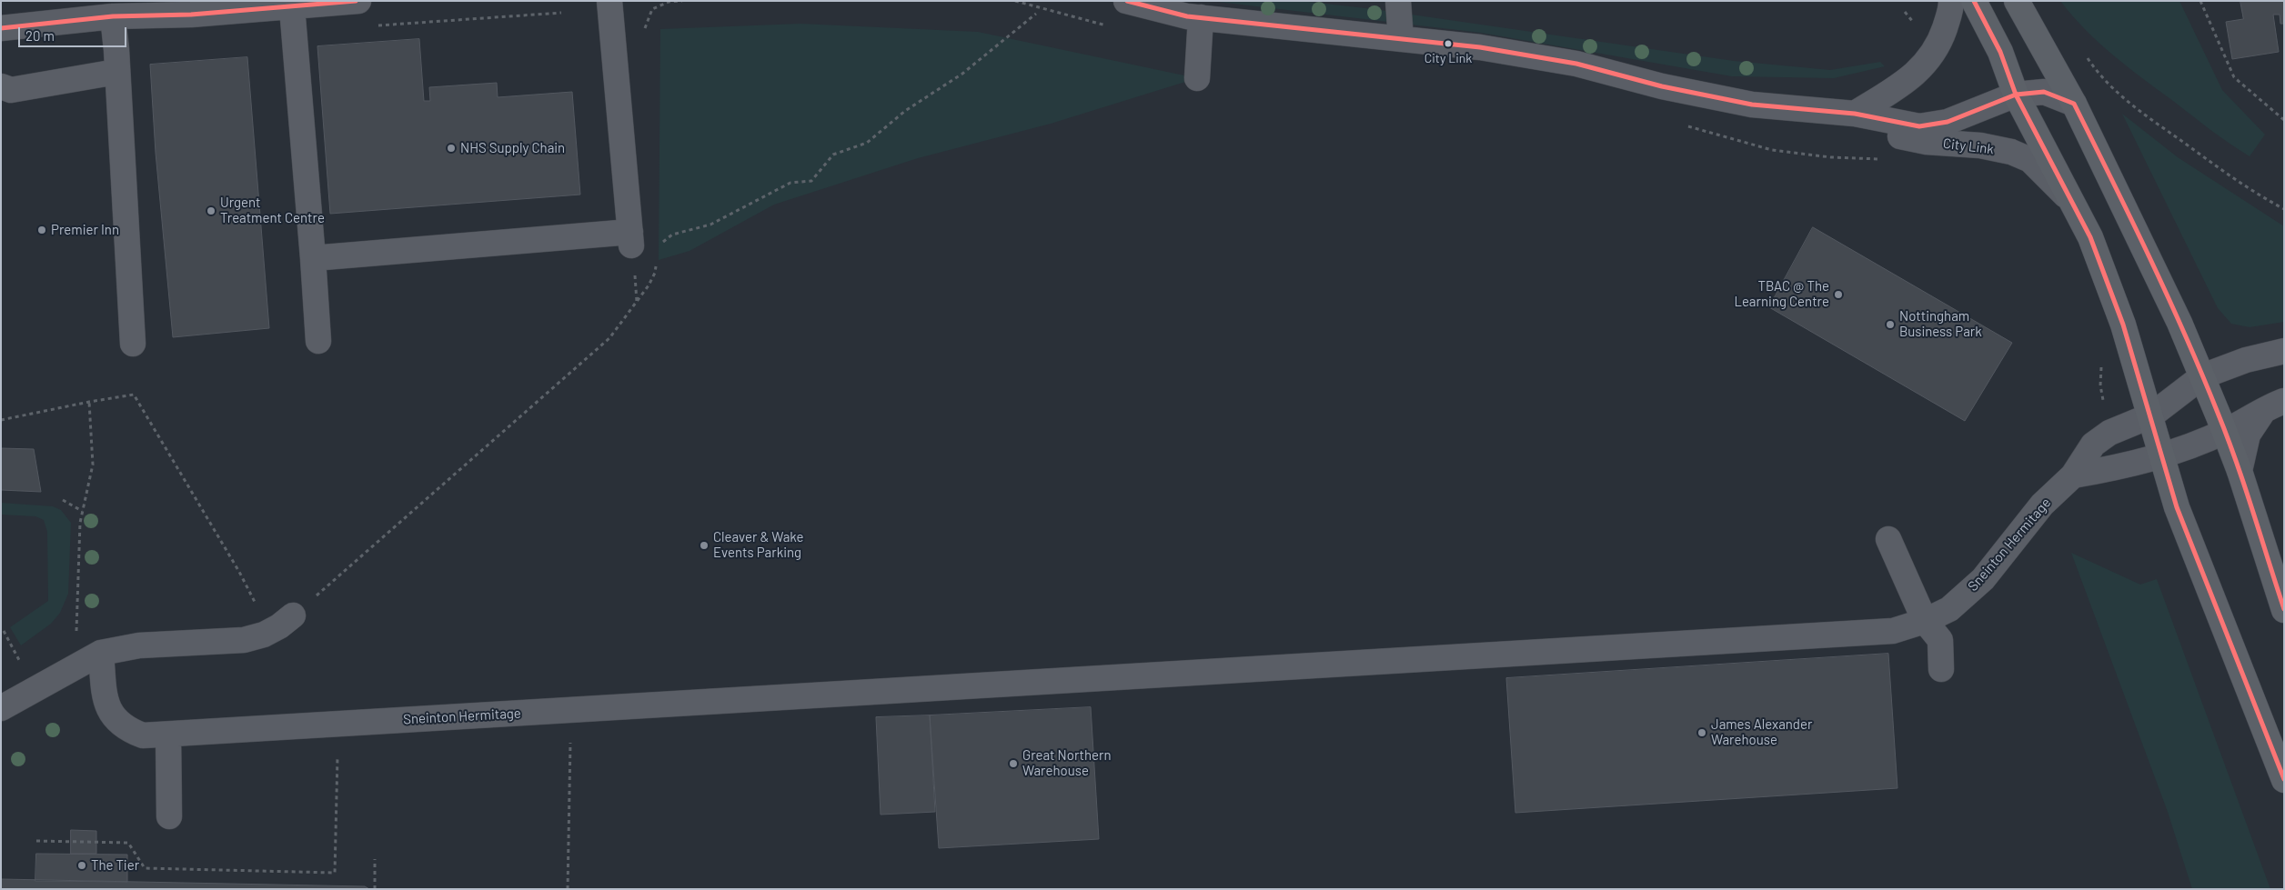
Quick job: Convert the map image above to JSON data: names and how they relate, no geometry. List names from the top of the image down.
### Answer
{
  "streets": {
    "street": ["City Link", "Sneinton Hermitage"]
  },
  "places": [
    "City Link",
    "NHS Supply Chain",
    "Urgent Treatment Centre",
    "Premier Inn",
    "TBAC @ The Learning Centre",
    "Nottingham Business Park",
    "Cleaver & Wake Events Parking",
    "James Alexander Warehouse",
    "Great Northern Warehouse",
    "The Tier"
  ],
  "scale_bar": "20 m"
}
